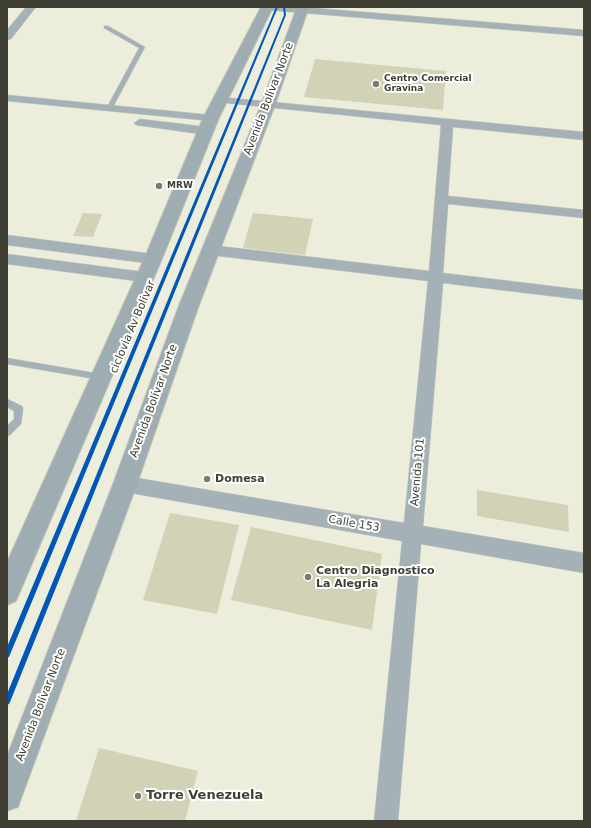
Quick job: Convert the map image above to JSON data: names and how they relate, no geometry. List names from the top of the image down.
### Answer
{
  "streets": {
    "main road": ["Avenida Bolívar Norte"],
    "street": ["Avenida 101", "Calle 153"],
    "cycle path": ["ciclovia Av Bolivar"]
  },
  "crossings": [
    ["Avenida Bolívar Norte", "Calle 153"],
    ["Avenida 101", "Calle 153"]
  ],
  "places": [
    "Centro Comercial Gravina",
    "MRW",
    "Domesa",
    "Centro Diagnostico La Alegria",
    "Torre Venezuela"
  ]
}
